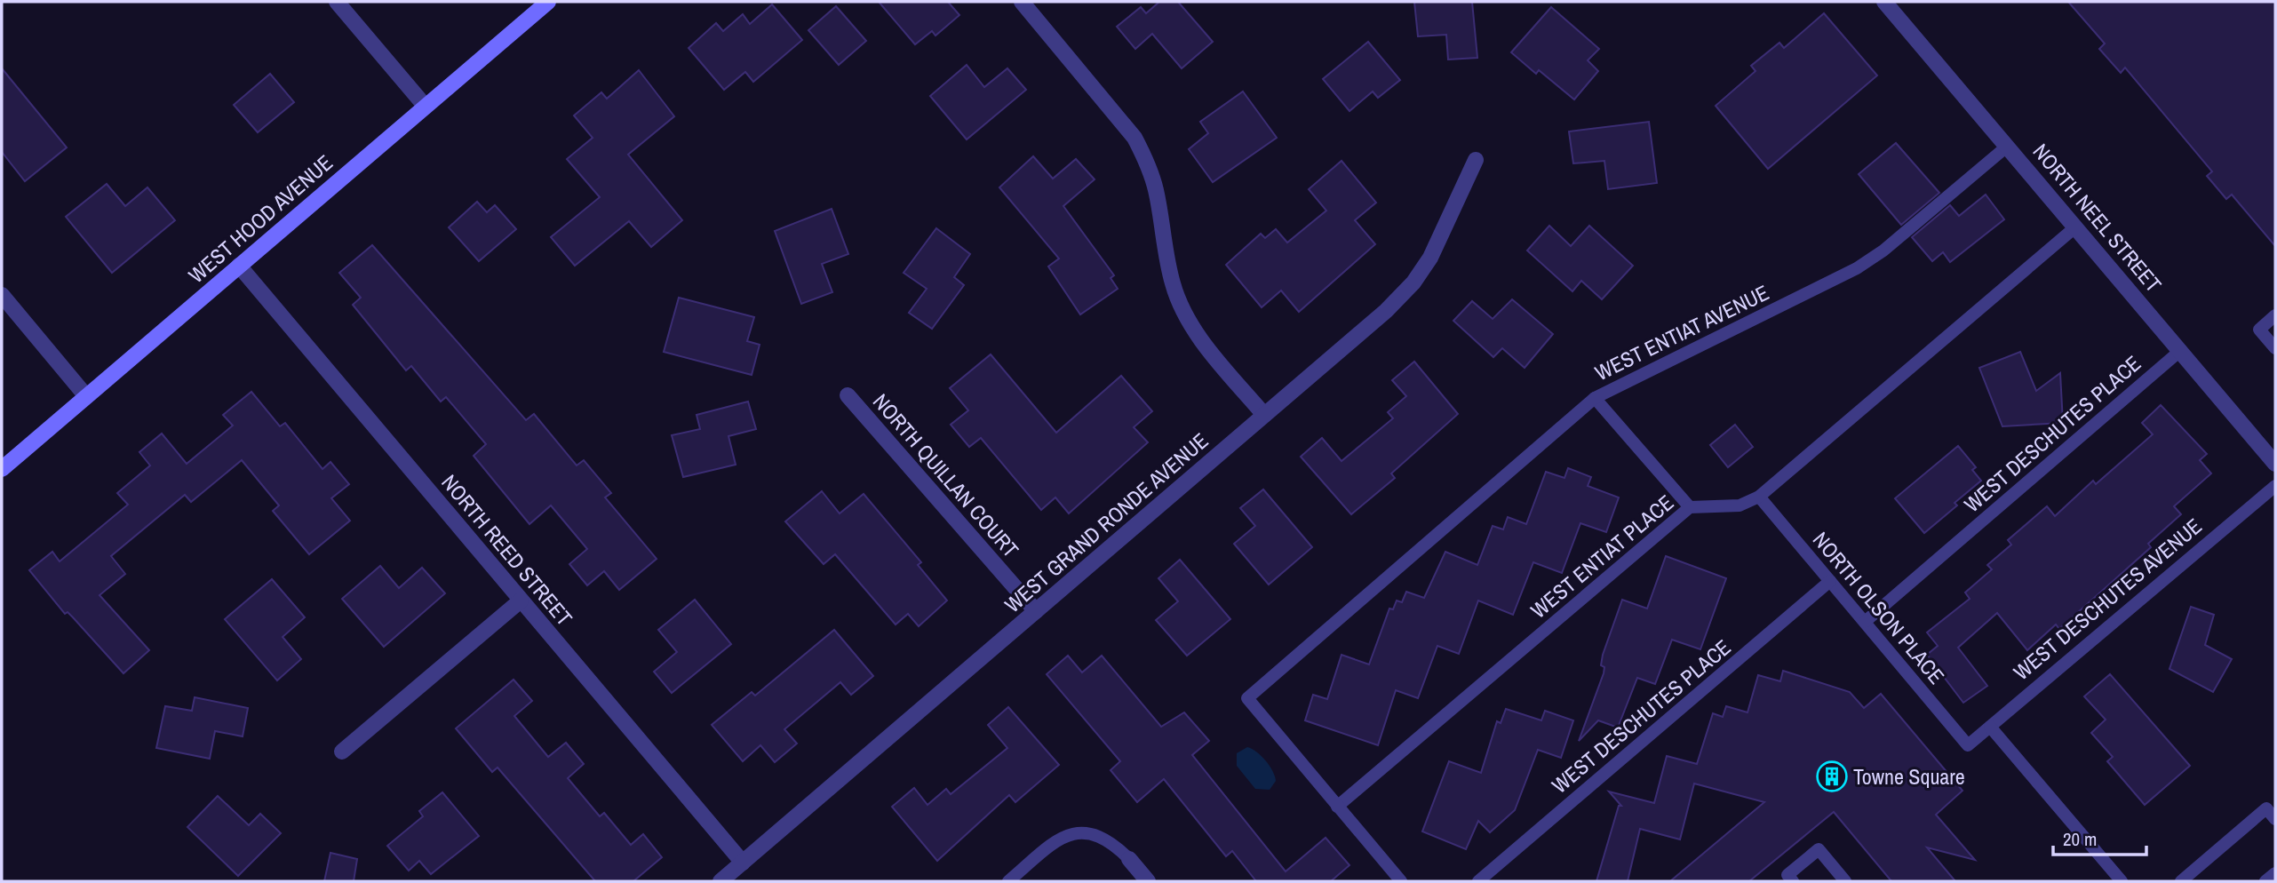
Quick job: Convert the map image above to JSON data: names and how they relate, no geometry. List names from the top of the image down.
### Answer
{
  "streets": {
    "street": [
      "NORTH NEEL STREET",
      "WEST HOOD AVENUE",
      "NORTH QUILLAN COURT",
      "WEST GRAND RONDE AVENUE",
      "NORTH REED STREET"
    ],
    "lane": [
      "WEST ENTIAT AVENUE",
      "WEST DESCHUTES PLACE",
      "WEST ENTIAT PLACE",
      "WEST DESCHUTES AVENUE",
      "NORTH OLSON PLACE"
    ]
  },
  "crossings": [
    ["NORTH NEEL STREET", "WEST ENTIAT AVENUE"],
    ["NORTH NEEL STREET", "WEST DESCHUTES PLACE"],
    ["NORTH NEEL STREET", "WEST ENTIAT PLACE"],
    ["WEST HOOD AVENUE", "NORTH REED STREET"],
    ["WEST ENTIAT AVENUE", "WEST ENTIAT PLACE"],
    ["WEST DESCHUTES PLACE", "NORTH OLSON PLACE"],
    ["NORTH QUILLAN COURT", "WEST GRAND RONDE AVENUE"],
    ["WEST GRAND RONDE AVENUE", "NORTH REED STREET"],
    ["WEST ENTIAT PLACE", "NORTH OLSON PLACE"],
    ["WEST DESCHUTES AVENUE", "NORTH OLSON PLACE"]
  ],
  "places": {
    "building": ["Towne Square"]
  },
  "scale_bar": "20 m"
}
